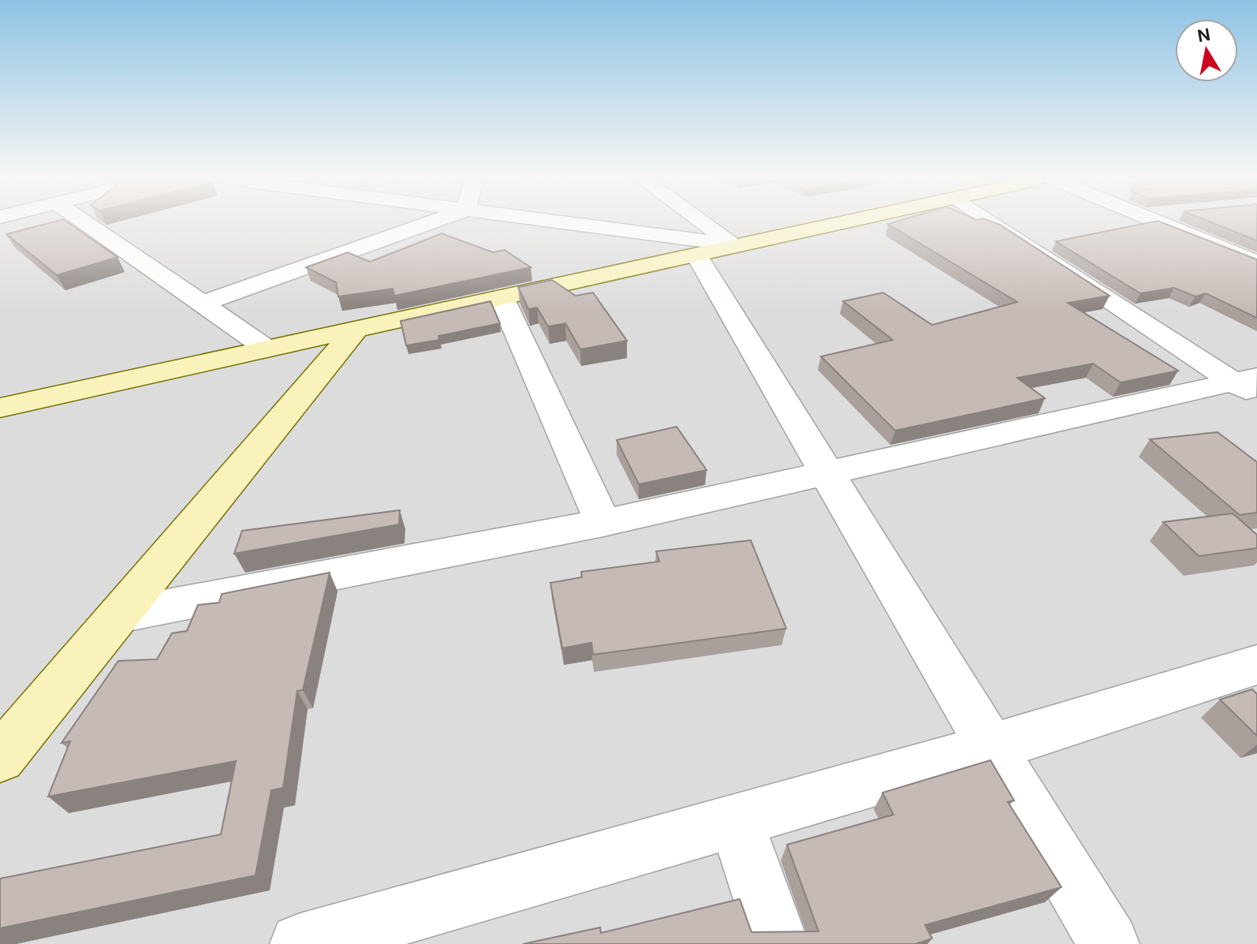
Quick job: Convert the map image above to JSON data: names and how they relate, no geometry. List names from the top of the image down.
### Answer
{
  "north": "top"
}
